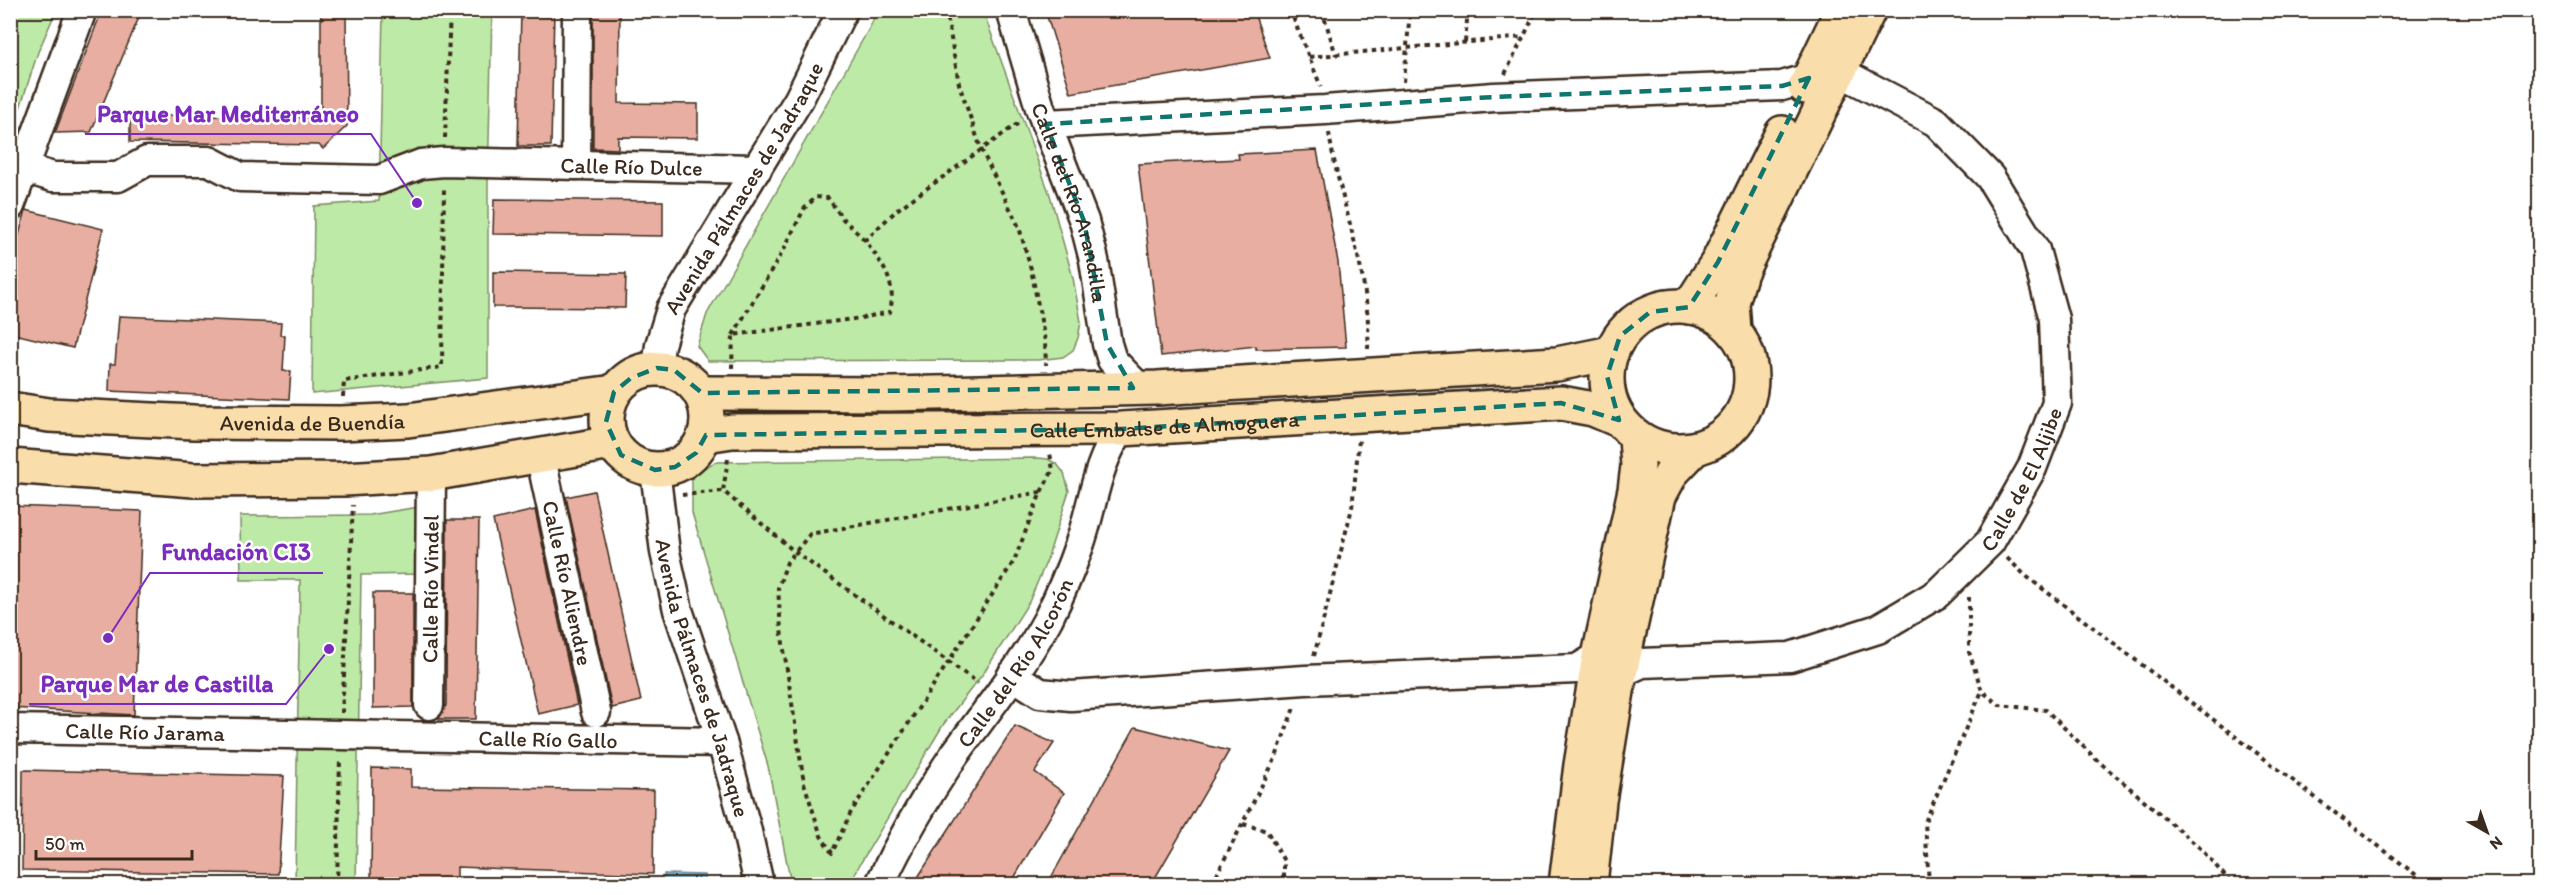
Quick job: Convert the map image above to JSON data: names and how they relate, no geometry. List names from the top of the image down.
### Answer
{
  "streets": {
    "main road": ["Avenida de Buendía", "Calle Embalse de Almoguera"],
    "street": [
      "Calle Río Dulce",
      "Avenida Pálmaces de Jadraque",
      "Calle del Río Arandilla",
      "Calle de El Aljibe",
      "Calle Río Aliendre",
      "Calle Río Vindel",
      "Calle del Río Alcorón",
      "Calle Río Jarama",
      "Calle Río Gallo"
    ]
  },
  "crossings": [
    ["Calle Río Dulce", "Avenida Pálmaces de Jadraque"],
    ["Avenida Pálmaces de Jadraque", "Avenida de Buendía"],
    ["Avenida Pálmaces de Jadraque", "Calle Embalse de Almoguera"],
    ["Avenida Pálmaces de Jadraque", "Calle Río Gallo"],
    ["Calle del Río Arandilla", "Calle Embalse de Almoguera"],
    ["Avenida de Buendía", "Calle Embalse de Almoguera"],
    ["Calle Embalse de Almoguera", "Calle del Río Alcorón"],
    ["Calle de El Aljibe", "Calle del Río Alcorón"],
    ["Calle Río Jarama", "Calle Río Gallo"]
  ],
  "places": ["Parque Mar Mediterráneo", "Fundación CI3", "Parque Mar de Castilla"],
  "scale_bar": "50 m",
  "north": "bottom right"
}
